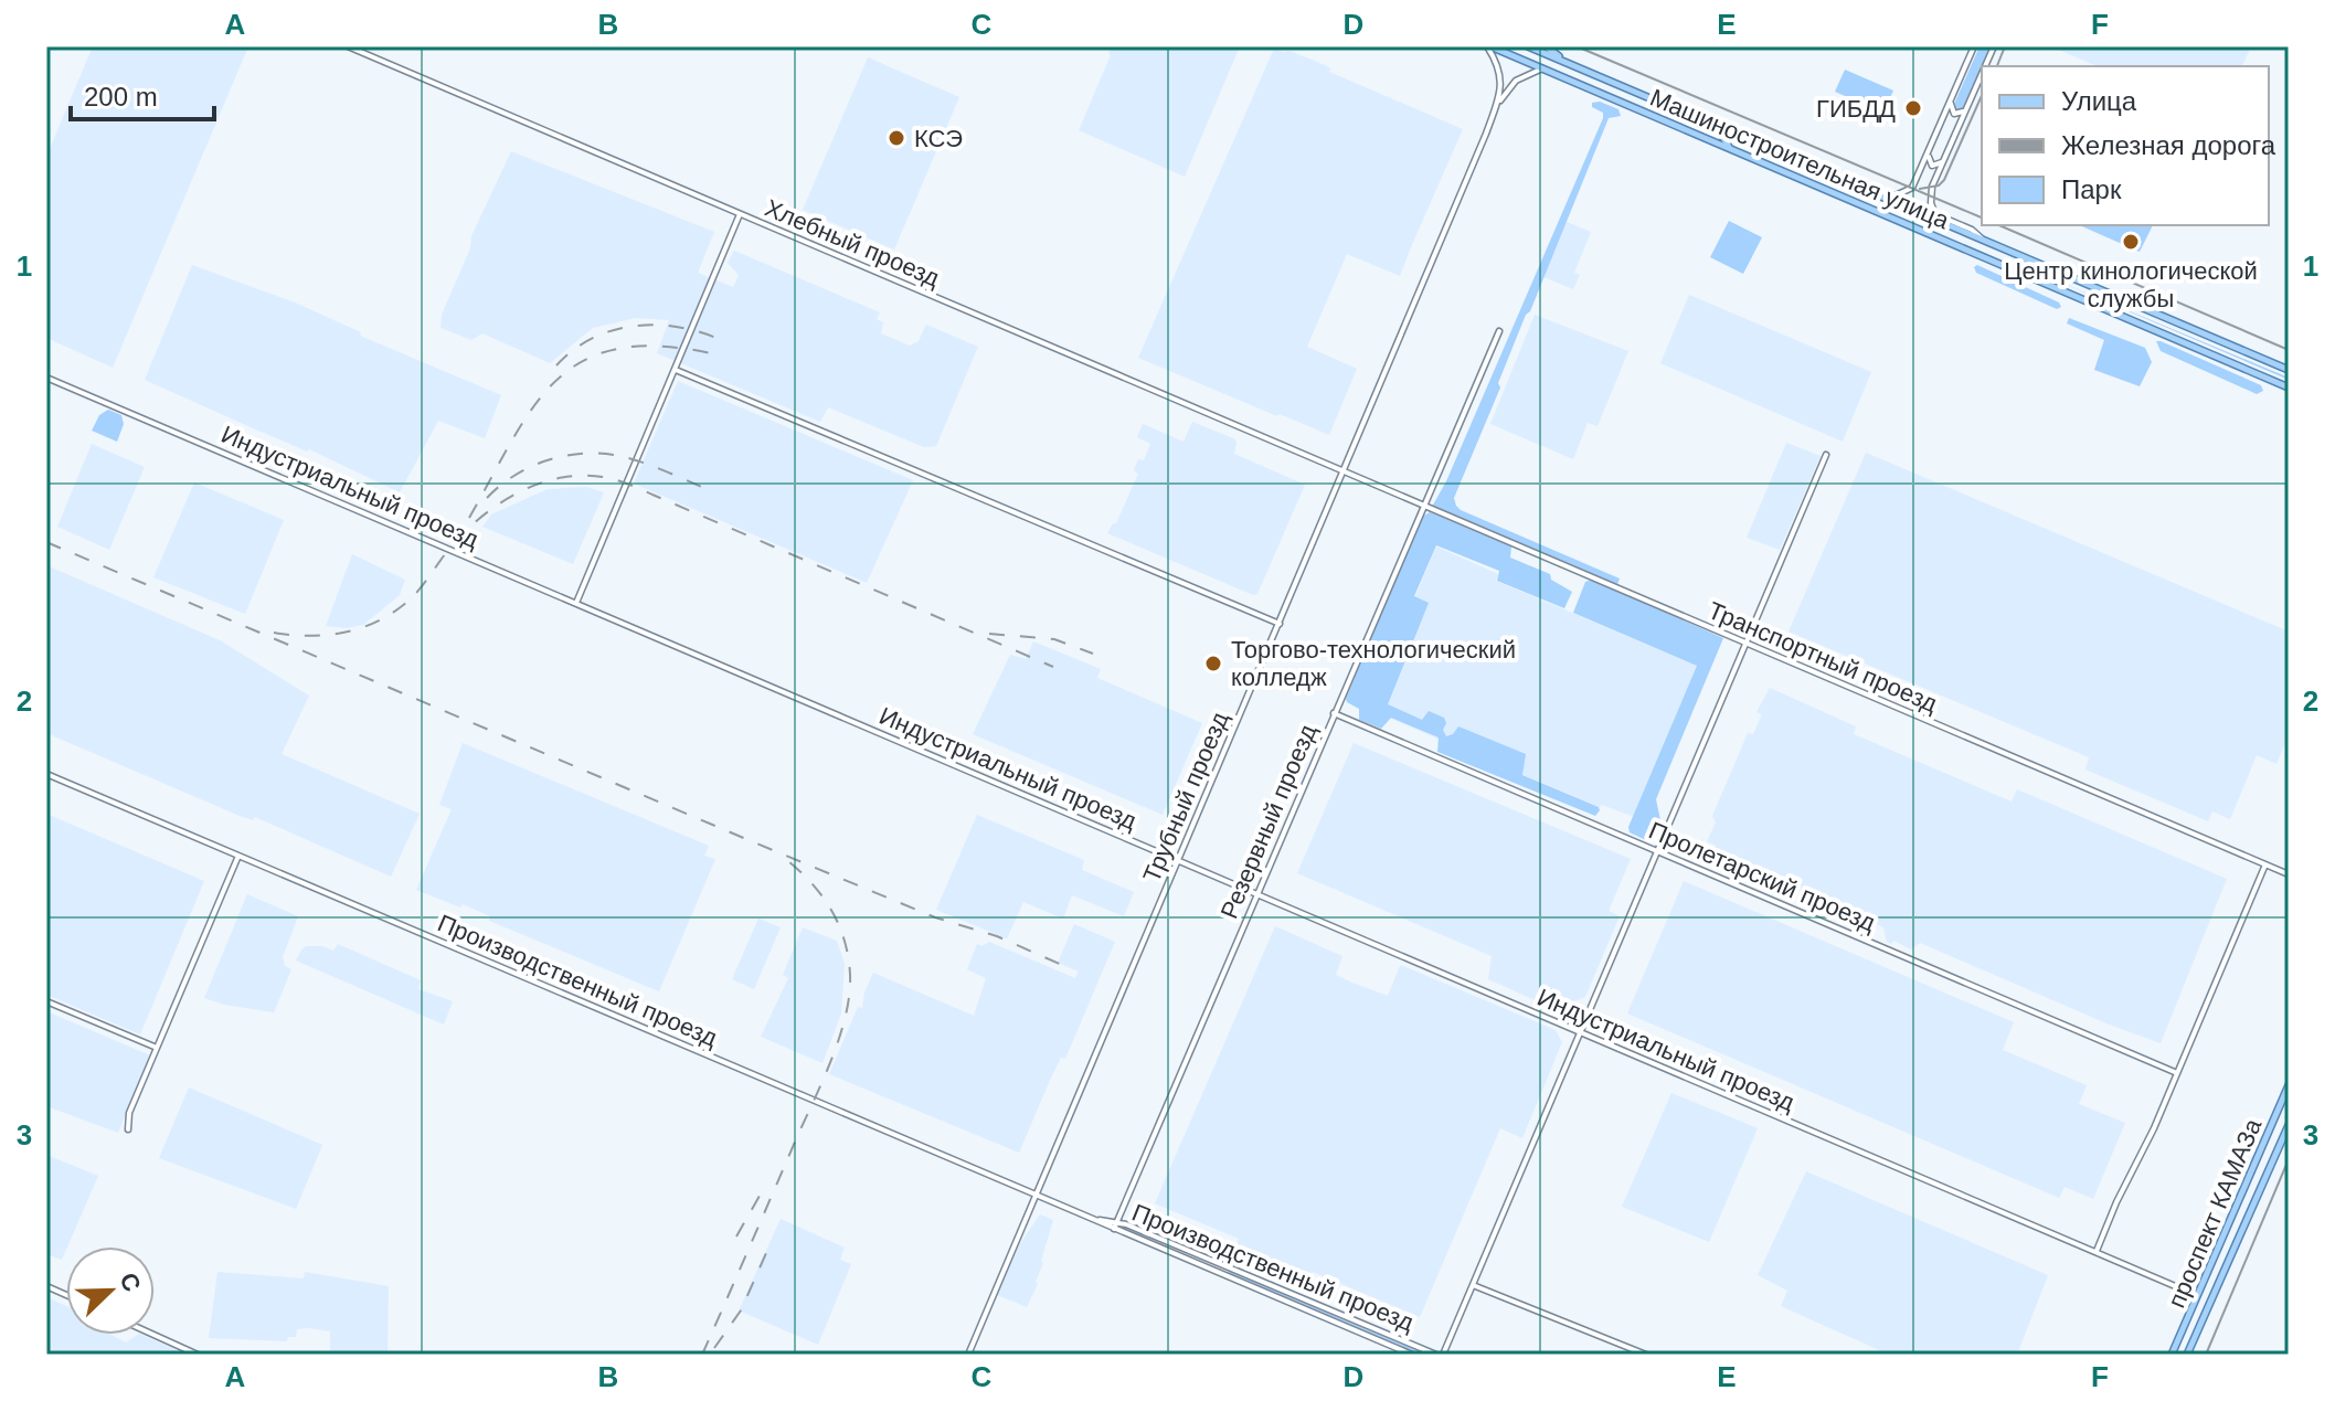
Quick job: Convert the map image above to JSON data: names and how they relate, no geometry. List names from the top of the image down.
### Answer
{
  "streets": {
    "main road": ["Машиностроительная улица", "проспект КАМАЗа"],
    "street": [
      "Хлебный проезд",
      "Индустриальный проезд",
      "Транспортный проезд",
      "Трубный проезд",
      "Резервный проезд",
      "Пролетарский проезд",
      "Производственный проезд"
    ]
  },
  "crossings": [
    ["Хлебный проезд", "Транспортный проезд"],
    ["Хлебный проезд", "Трубный проезд"],
    ["Индустриальный проезд", "Трубный проезд"],
    ["Индустриальный проезд", "Резервный проезд"],
    ["Индустриальный проезд", "проспект КАМАЗа"],
    ["Транспортный проезд", "Трубный проезд"],
    ["Транспортный проезд", "Резервный проезд"],
    ["Трубный проезд", "Производственный проезд"],
    ["Резервный проезд", "Пролетарский проезд"],
    ["Резервный проезд", "Производственный проезд"]
  ],
  "places": [
    "ГИБДД",
    "КСЭ",
    "Центр кинологической службы",
    "Торгово-технологический колледж"
  ],
  "legend": ["Улица", "Железная дорога", "Парк"],
  "scale_bar": "200 m",
  "north": "top right",
  "grid": {
    "columns": [
      "A",
      "B",
      "C",
      "D",
      "E",
      "F"
    ],
    "rows": ["1", "2", "3"]
  }
}
